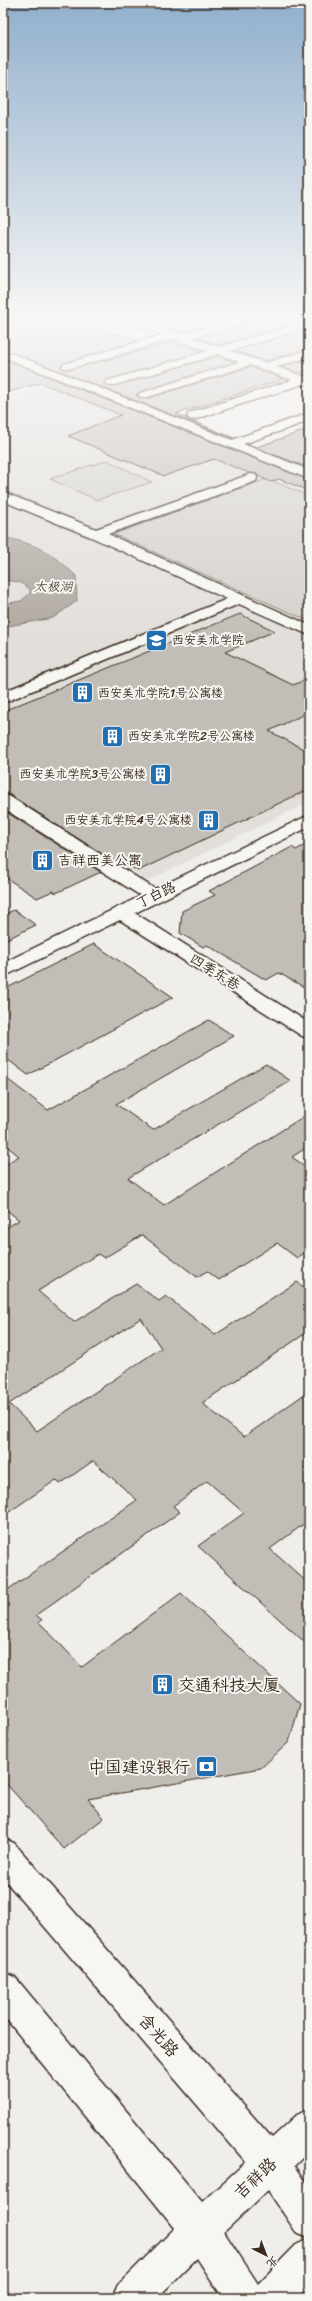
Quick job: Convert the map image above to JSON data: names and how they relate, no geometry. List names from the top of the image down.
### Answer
{
  "streets": {
    "street": [
      "丁白路",
      "四季东巷",
      "含光路",
      "吉祥路"
    ]
  },
  "crossings": [
    ["丁白路", "四季东巷"],
    ["含光路", "吉祥路"]
  ],
  "water": ["太极湖"],
  "places": {
    "school or university": ["西安美术学院"],
    "building": [
      "西安美术学院1号公寓楼",
      "西安美术学院2号公寓楼",
      "西安美术学院3号公寓楼",
      "西安美术学院4号公寓楼",
      "吉祥西美公寓",
      "交通科技大厦"
    ],
    "bank": ["中国建设银行"]
  },
  "north": "bottom right"
}
